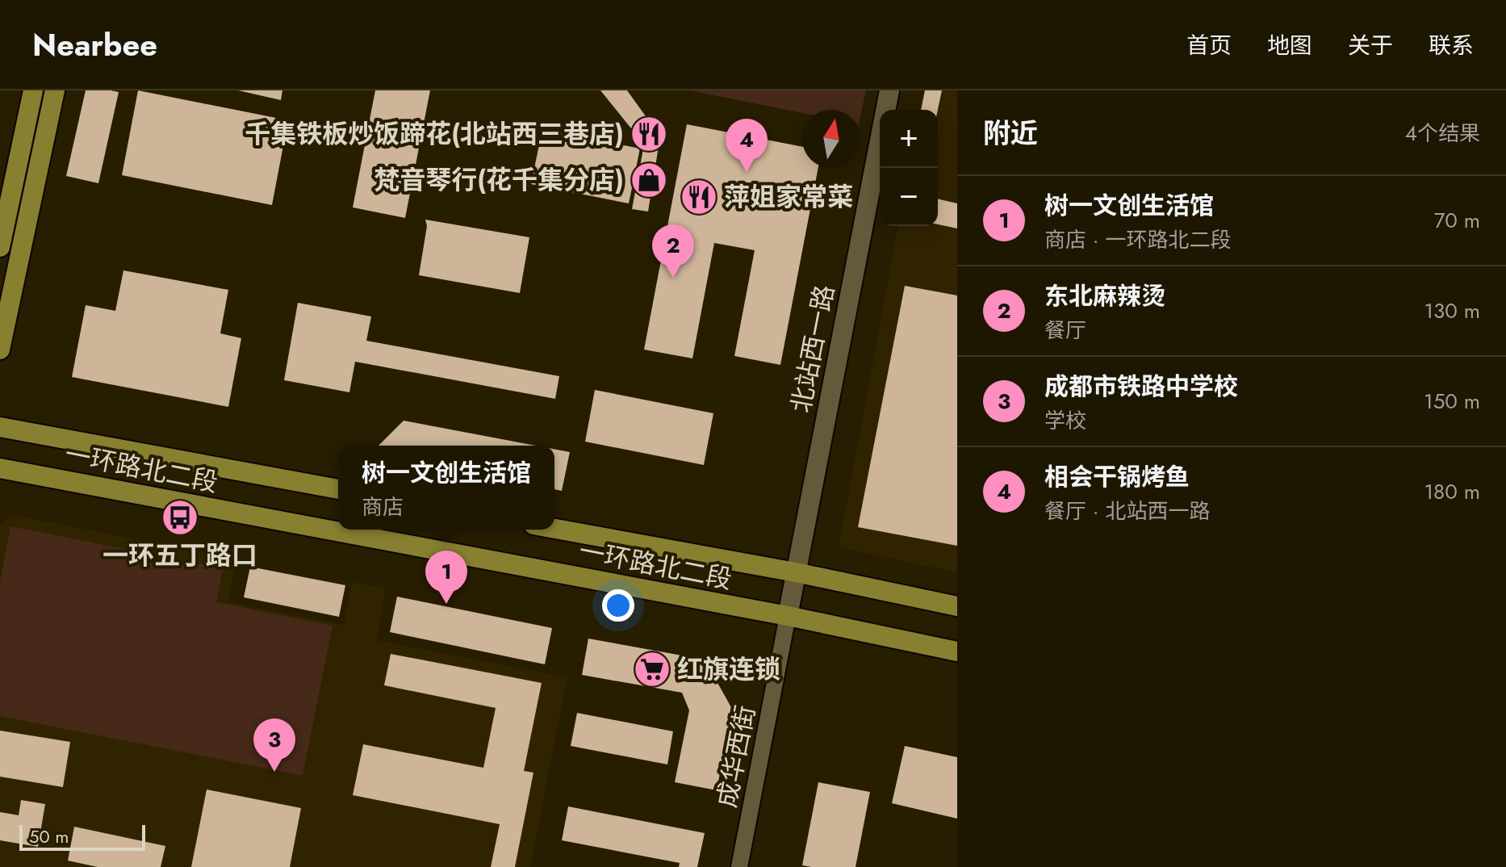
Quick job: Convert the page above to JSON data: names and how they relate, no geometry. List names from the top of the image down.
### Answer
{
  "streets": {
    "main road": ["一环路北二段"],
    "street": ["北站西一路", "成华西街"]
  },
  "crossings": [
    ["北站西一路", "一环路北二段"],
    ["北站西一路", "成华西街"],
    ["一环路北二段", "成华西街"]
  ],
  "places": {
    "restaurant": ["千集铁板炒饭蹄花(北站西三巷店)", "萍姐家常菜"],
    "shop": ["梵音琴行(花千集分店)"],
    "bus stop": ["一环五丁路口"],
    "supermarket": ["红旗连锁"]
  },
  "scale_bar": "50 m",
  "north": "top",
  "page": {
    "header": "Nearbee",
    "nav": [
      "首页",
      "地图",
      "关于",
      "联系"
    ],
    "heading": ["附近", "4个结果"],
    "map_buttons": ["+", "−"],
    "pins": [
      "4",
      "2",
      "1",
      "3"
    ],
    "list": [
      {
        "mark": "1",
        "name": "树一文创生活馆",
        "note": "商店 · 一环路北二段",
        "value": "70 m"
      },
      {
        "mark": "2",
        "name": "东北麻辣烫",
        "note": "餐厅",
        "value": "130 m"
      },
      {
        "mark": "3",
        "name": "成都市铁路中学校",
        "note": "学校",
        "value": "150 m"
      },
      {
        "mark": "4",
        "name": "相会干锅烤鱼",
        "note": "餐厅 · 北站西一路",
        "value": "180 m"
      }
    ],
    "popup": ["树一文创生活馆", "商店"],
    "scale": "50 m"
  }
}
